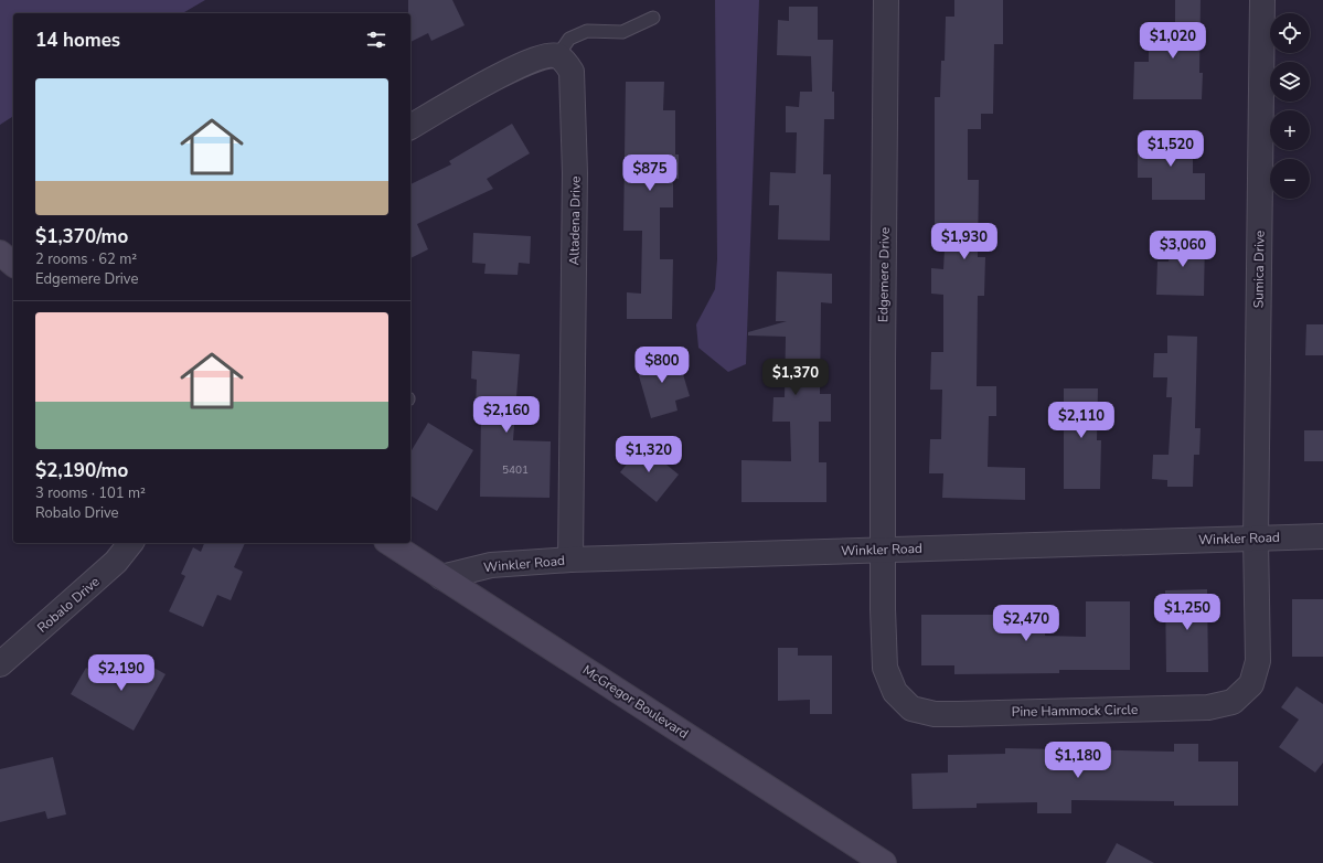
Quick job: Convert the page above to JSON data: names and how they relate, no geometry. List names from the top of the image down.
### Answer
{
  "streets": {
    "main road": ["McGregor Boulevard"],
    "street": [
      "Altadena Drive",
      "Sumica Drive",
      "Edgemere Drive",
      "Winkler Road",
      "Robalo Drive",
      "Pine Hammock Circle"
    ]
  },
  "crossings": [
    ["Altadena Drive", "Winkler Road"],
    ["Sumica Drive", "Winkler Road"],
    ["Sumica Drive", "Pine Hammock Circle"],
    ["Edgemere Drive", "Winkler Road"],
    ["Edgemere Drive", "Pine Hammock Circle"],
    ["Winkler Road", "McGregor Boulevard"],
    ["Winkler Road", "Pine Hammock Circle"]
  ],
  "house_numbers": ["5401"],
  "page": {
    "map_buttons": ["+", "−"],
    "heading": "14 homes",
    "price": [
      "$1,020",
      "$1,520",
      "$875",
      "$1,930",
      "$3,060",
      "$800",
      "$1,370",
      "$2,160",
      "$2,110",
      "$1,320",
      "$1,250",
      "$2,470",
      "$2,190",
      "$1,180"
    ],
    "list": [
      {
        "name": "$1,370/mo",
        "note": "2 rooms · 62 m² · Edgemere Drive"
      },
      {
        "name": "$2,190/mo",
        "note": "3 rooms · 101 m² · Robalo Drive"
      }
    ]
  }
}
